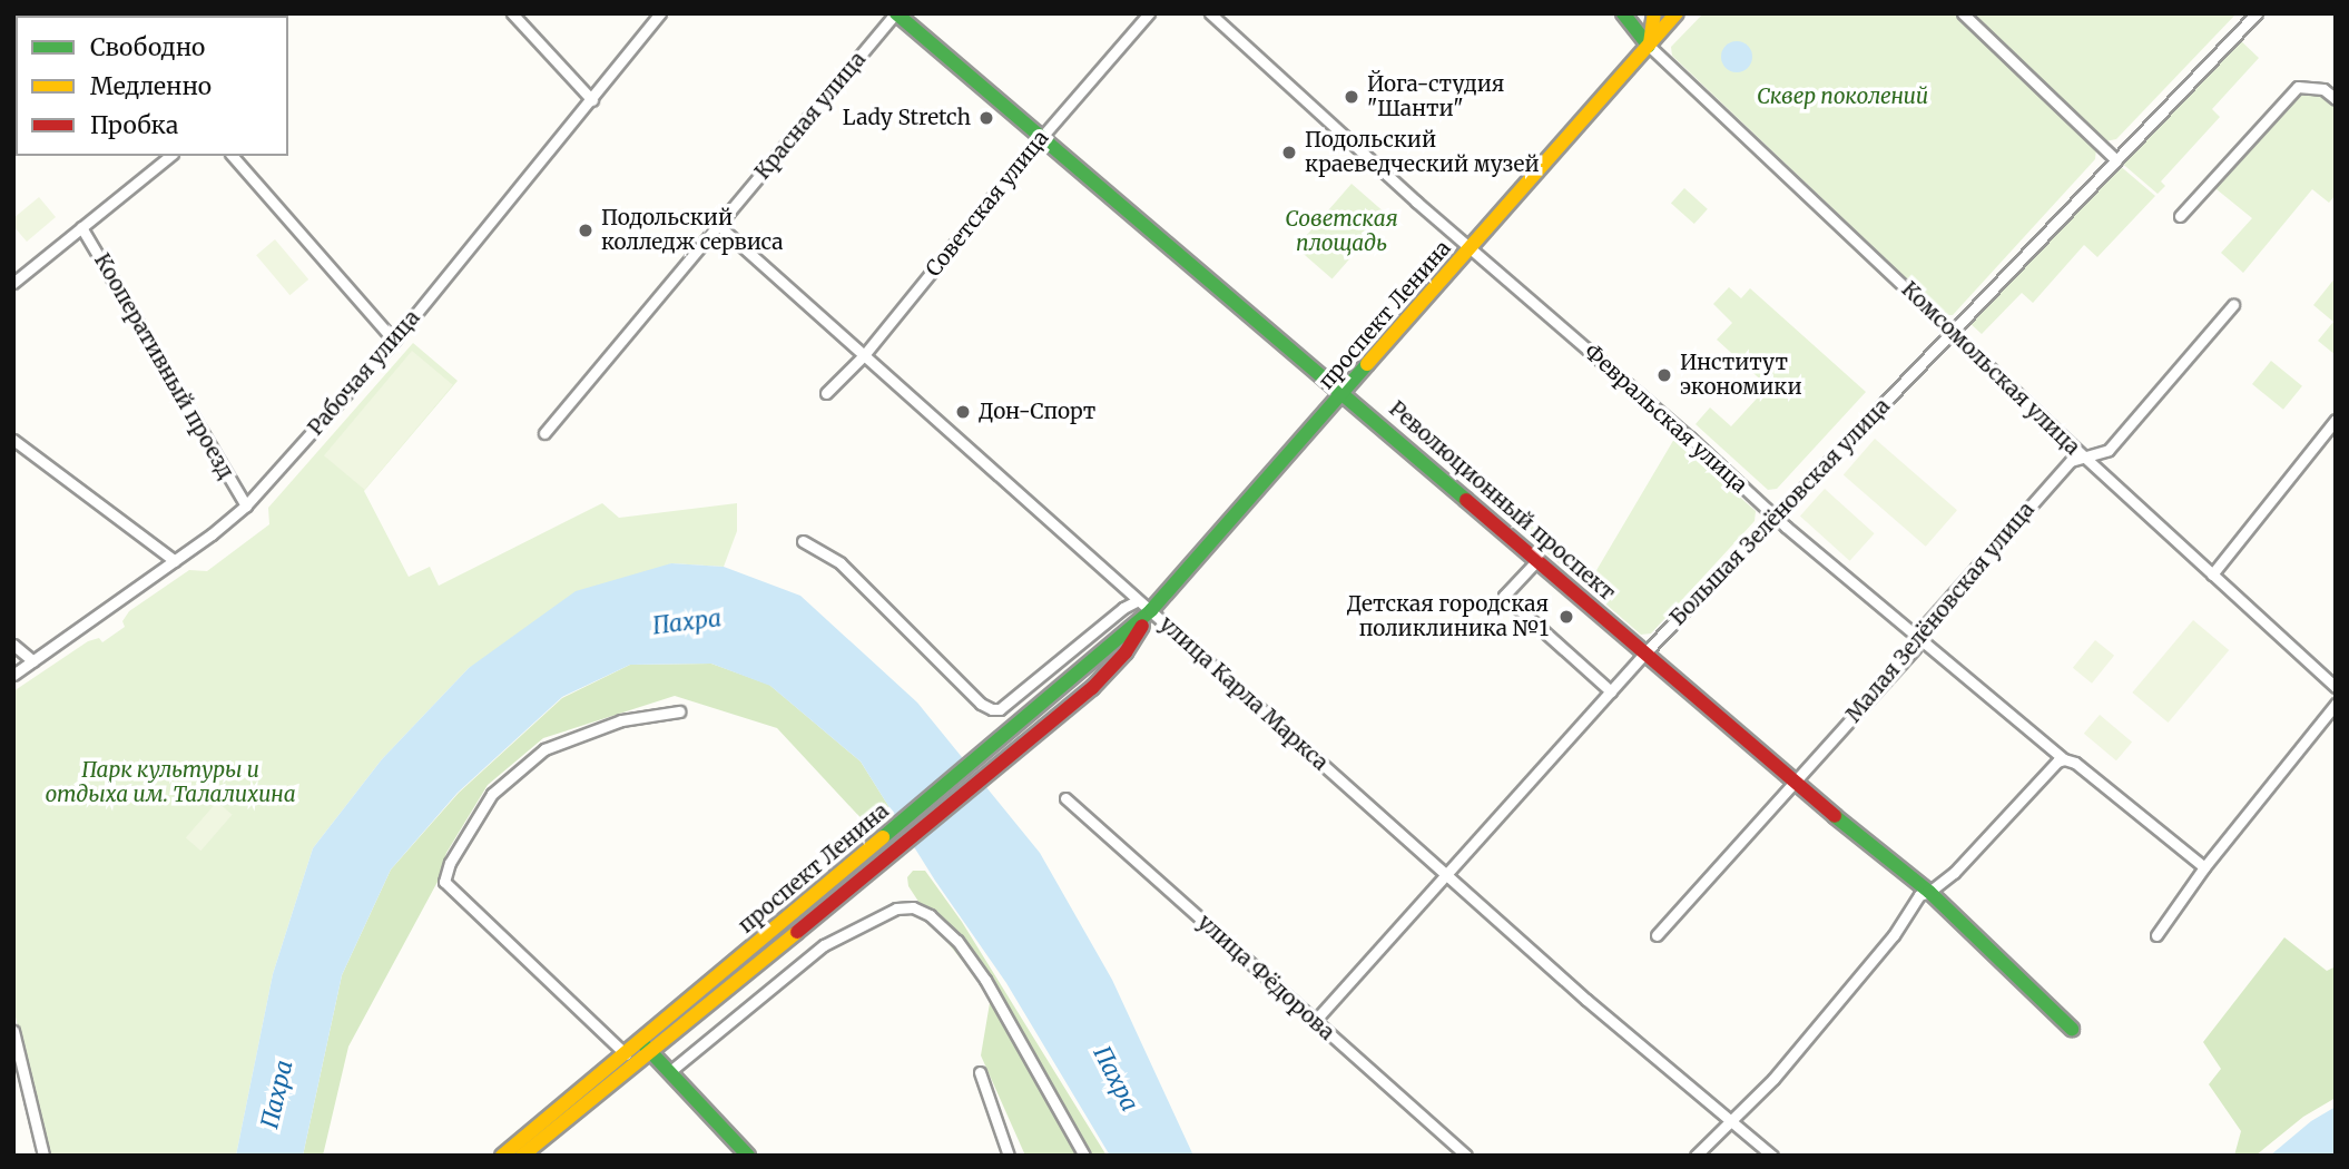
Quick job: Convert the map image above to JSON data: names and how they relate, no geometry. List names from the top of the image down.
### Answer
{
  "streets": {
    "main road": ["проспект Ленина", "Революционный проспект"],
    "street": [
      "Красная улица",
      "Советская улица",
      "Кооперативный проезд",
      "Комсомольская улица",
      "Рабочая улица",
      "Февральская улица",
      "Большая Зелёновская улица",
      "Малая Зелёновская улица",
      "улица Карла Маркса",
      "улица Фёдорова"
    ]
  },
  "crossings": [
    ["Красная улица", "Революционный проспект"],
    ["Красная улица", "улица Карла Маркса"],
    ["Советская улица", "Революционный проспект"],
    ["Советская улица", "улица Карла Маркса"],
    ["проспект Ленина", "Комсомольская улица"],
    ["проспект Ленина", "Февральская улица"],
    ["проспект Ленина", "Революционный проспект"],
    ["проспект Ленина", "улица Карла Маркса"],
    ["Кооперативный проезд", "Рабочая улица"],
    ["Комсомольская улица", "Большая Зелёновская улица"],
    ["Комсомольская улица", "Малая Зелёновская улица"],
    ["Февральская улица", "Большая Зелёновская улица"],
    ["Февральская улица", "Малая Зелёновская улица"],
    ["Революционный проспект", "Большая Зелёновская улица"],
    ["Революционный проспект", "Малая Зелёновская улица"],
    ["Большая Зелёновская улица", "улица Карла Маркса"],
    ["Большая Зелёновская улица", "улица Фёдорова"]
  ],
  "water": ["Пахра"],
  "parks": ["Сквер поколений", "Советская площадь", "Парк культуры и отдыха им. Талалихина"],
  "places": [
    "Йога-студия \"Шанти\"",
    "Lady Stretch",
    "Подольский краеведческий музей",
    "Подольский колледж сервиса",
    "Институт экономики",
    "Дон-Спорт",
    "Детская городская поликлиника №1"
  ],
  "legend": ["Свободно", "Медленно", "Пробка"]
}
